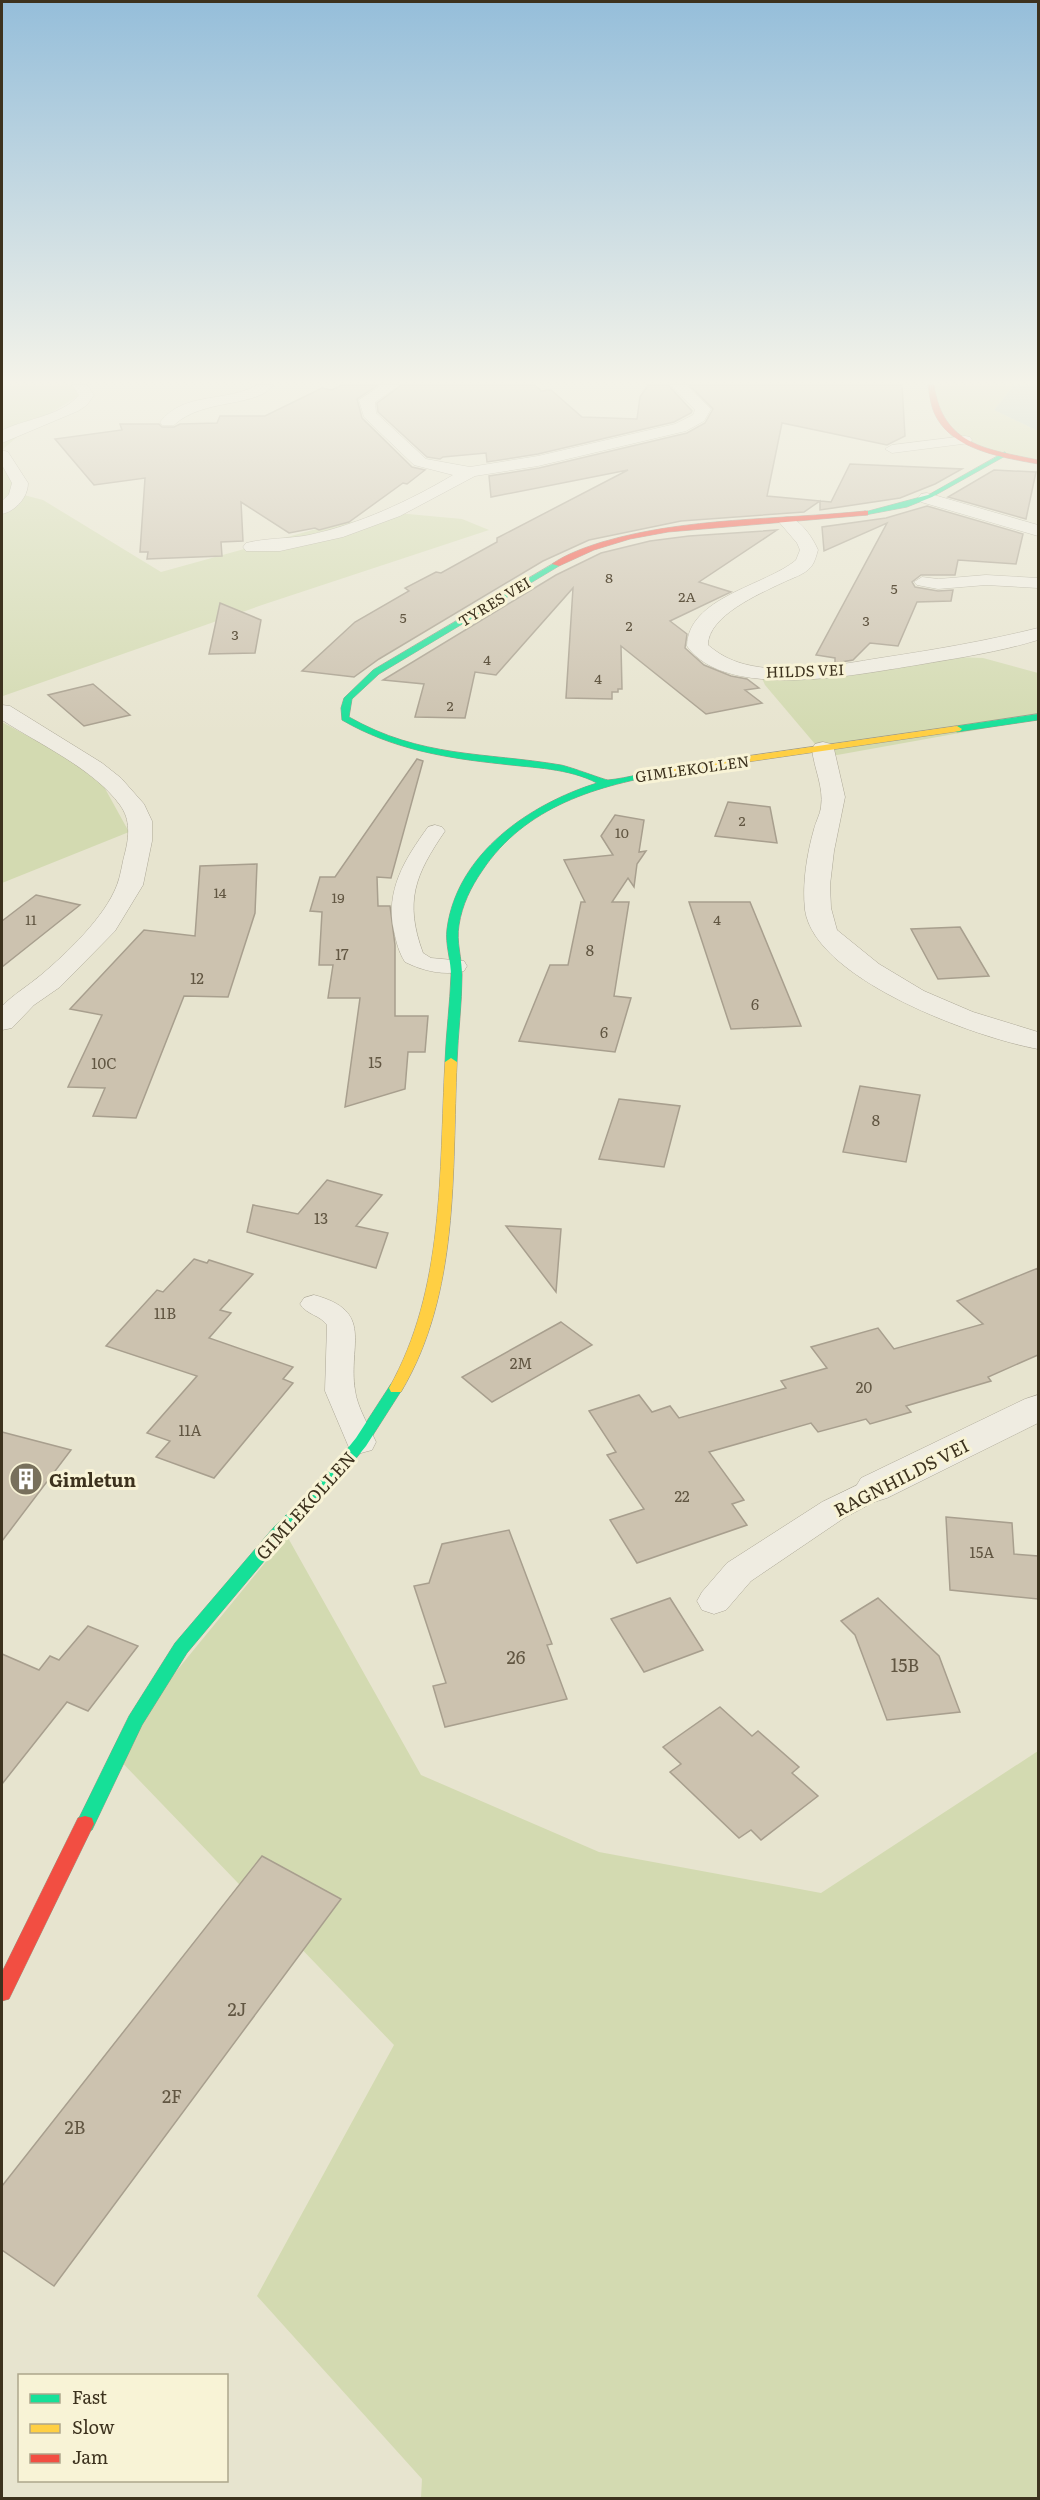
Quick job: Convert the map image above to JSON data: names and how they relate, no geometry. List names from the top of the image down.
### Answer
{
  "streets": {
    "street": [
      "TYRES VEI",
      "HILDS VEI",
      "GIMLEKOLLEN",
      "RAGNHILDS VEI"
    ]
  },
  "crossings": [
    ["TYRES VEI", "HILDS VEI"],
    ["TYRES VEI", "GIMLEKOLLEN"]
  ],
  "places": {
    "building": ["Gimletun"]
  },
  "house_numbers": [
    "8",
    "5",
    "2A",
    "5",
    "3",
    "2",
    "3",
    "4",
    "4",
    "2",
    "2",
    "10",
    "14",
    "19",
    "11",
    "4",
    "8",
    "17",
    "12",
    "6",
    "6",
    "15",
    "10C",
    "8",
    "13",
    "11B",
    "2M",
    "20",
    "11A",
    "22",
    "15A",
    "26",
    "15B",
    "2J",
    "2F",
    "2B"
  ],
  "legend": ["Fast", "Slow", "Jam"]
}
